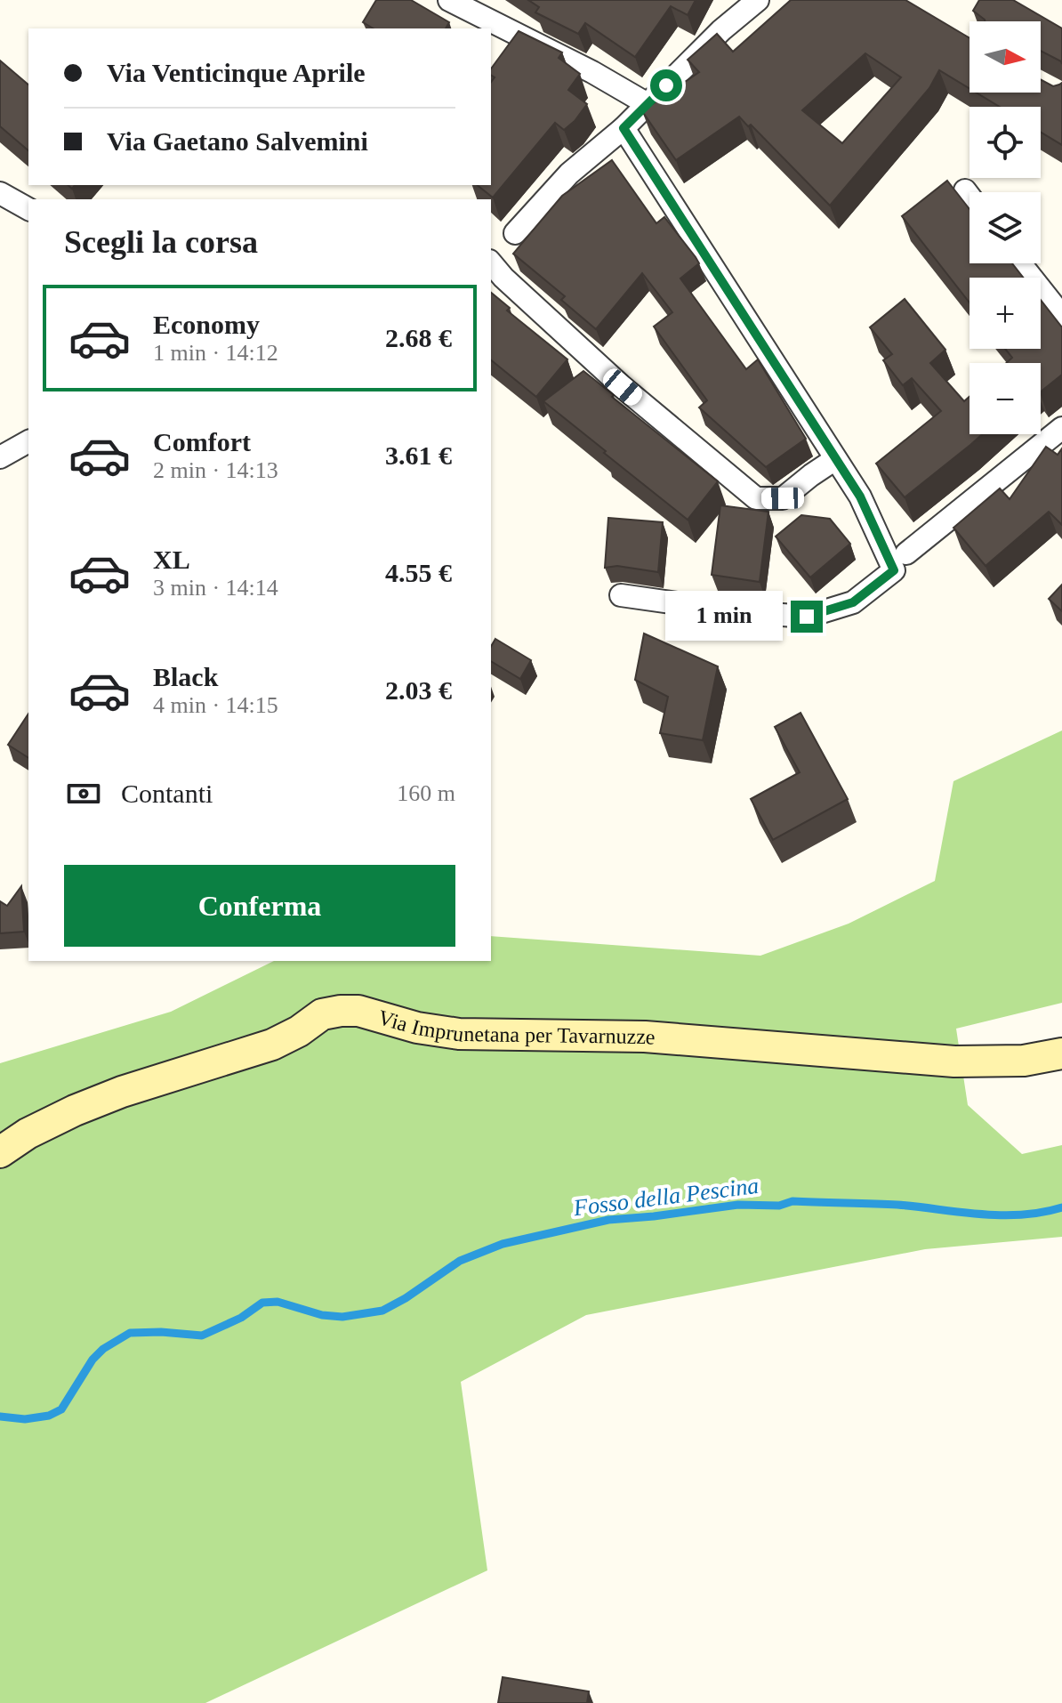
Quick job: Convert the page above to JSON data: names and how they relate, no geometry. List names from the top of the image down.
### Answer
{
  "streets": {
    "main road": ["Via Imprunetana per Tavarnuzze"]
  },
  "water": ["Fosso della Pescina"],
  "north": "right",
  "page": {
    "map_buttons": ["+", "−"],
    "banner": ["Via Venticinque Aprile", "Via Gaetano Salvemini"],
    "heading": "Scegli la corsa",
    "list": [
      {
        "name": "Economy",
        "note": "1 min · 14:12",
        "value": "2.68 €"
      },
      {
        "name": "Comfort",
        "note": "2 min · 14:13",
        "value": "3.61 €"
      },
      {
        "name": "XL",
        "note": "3 min · 14:14",
        "value": "4.55 €"
      },
      {
        "name": "Black",
        "note": "4 min · 14:15",
        "value": "2.03 €"
      }
    ],
    "bubble": "1 min",
    "pay": ["Contanti", "160 m"],
    "buttons": "Conferma"
  }
}
